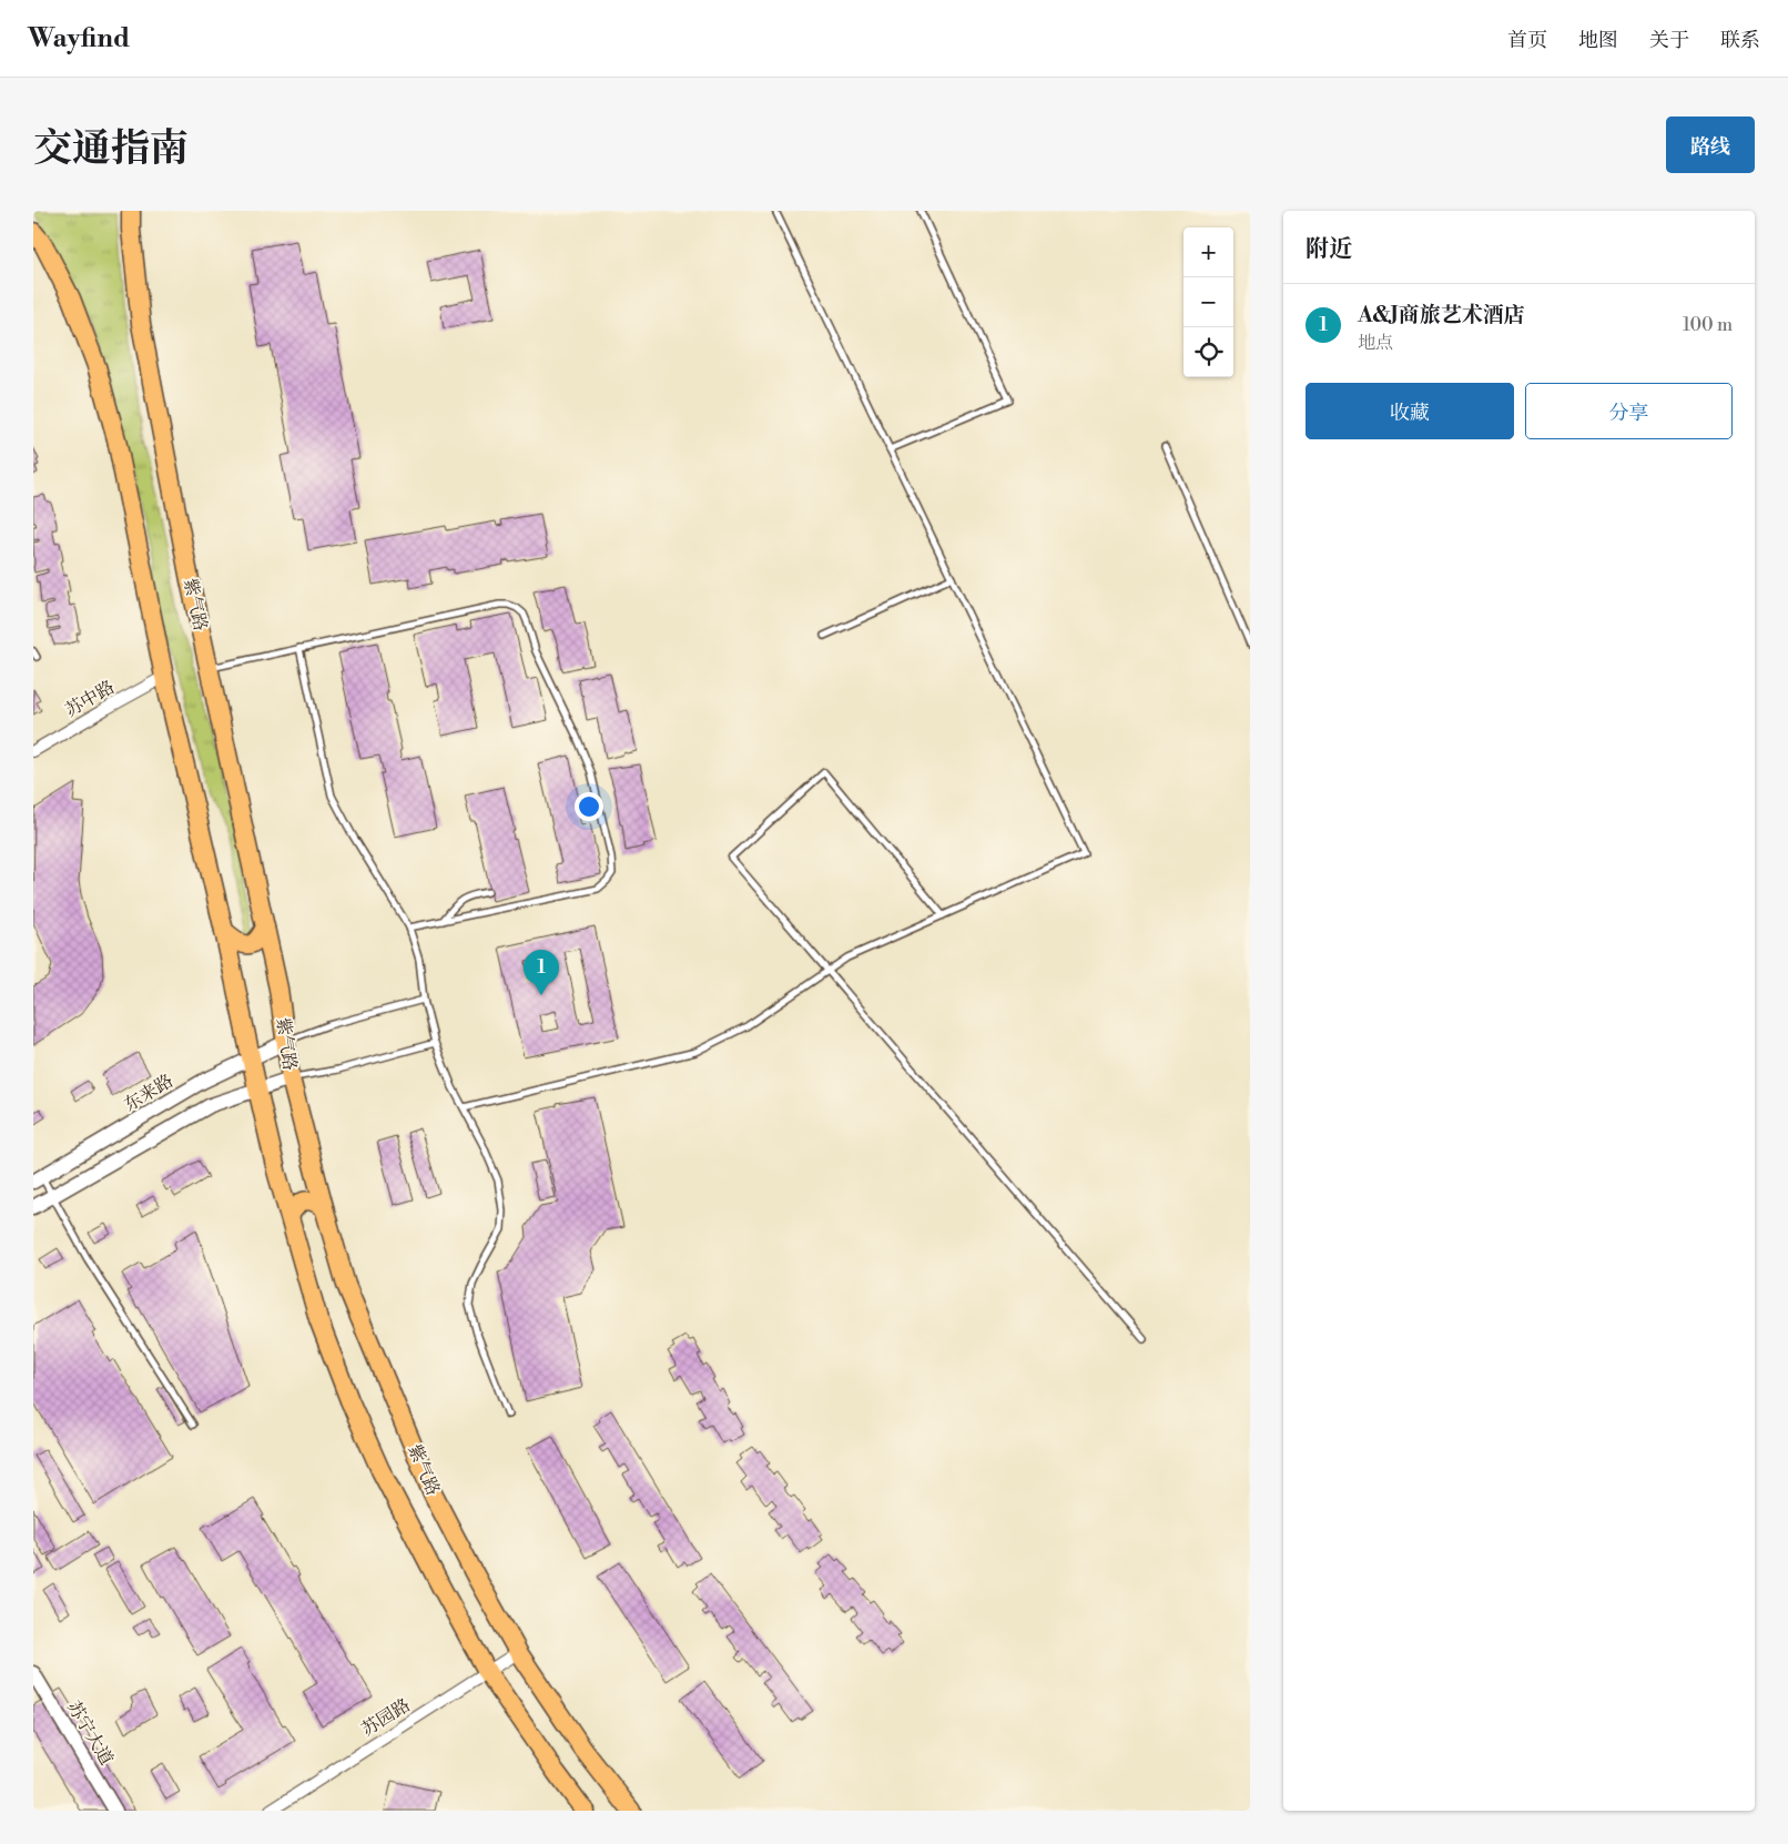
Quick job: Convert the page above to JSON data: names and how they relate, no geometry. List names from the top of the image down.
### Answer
{
  "streets": {
    "main road": ["紫气路"],
    "street": [
      "苏中路",
      "东来路",
      "苏园路",
      "苏宁大道"
    ]
  },
  "crossings": [
    ["紫气路", "苏中路"],
    ["紫气路", "东来路"],
    ["紫气路", "苏园路"]
  ],
  "page": {
    "header": "Wayfind",
    "nav": [
      "首页",
      "地图",
      "关于",
      "联系"
    ],
    "title": "交通指南",
    "buttons": [
      "路线",
      ["收藏", "分享"]
    ],
    "heading": "附近",
    "map_buttons": ["+", "−"],
    "list": [
      {
        "mark": "1",
        "name": "A&J商旅艺术酒店",
        "note": "地点",
        "value": "100 m"
      }
    ],
    "pins": "1"
  }
}
